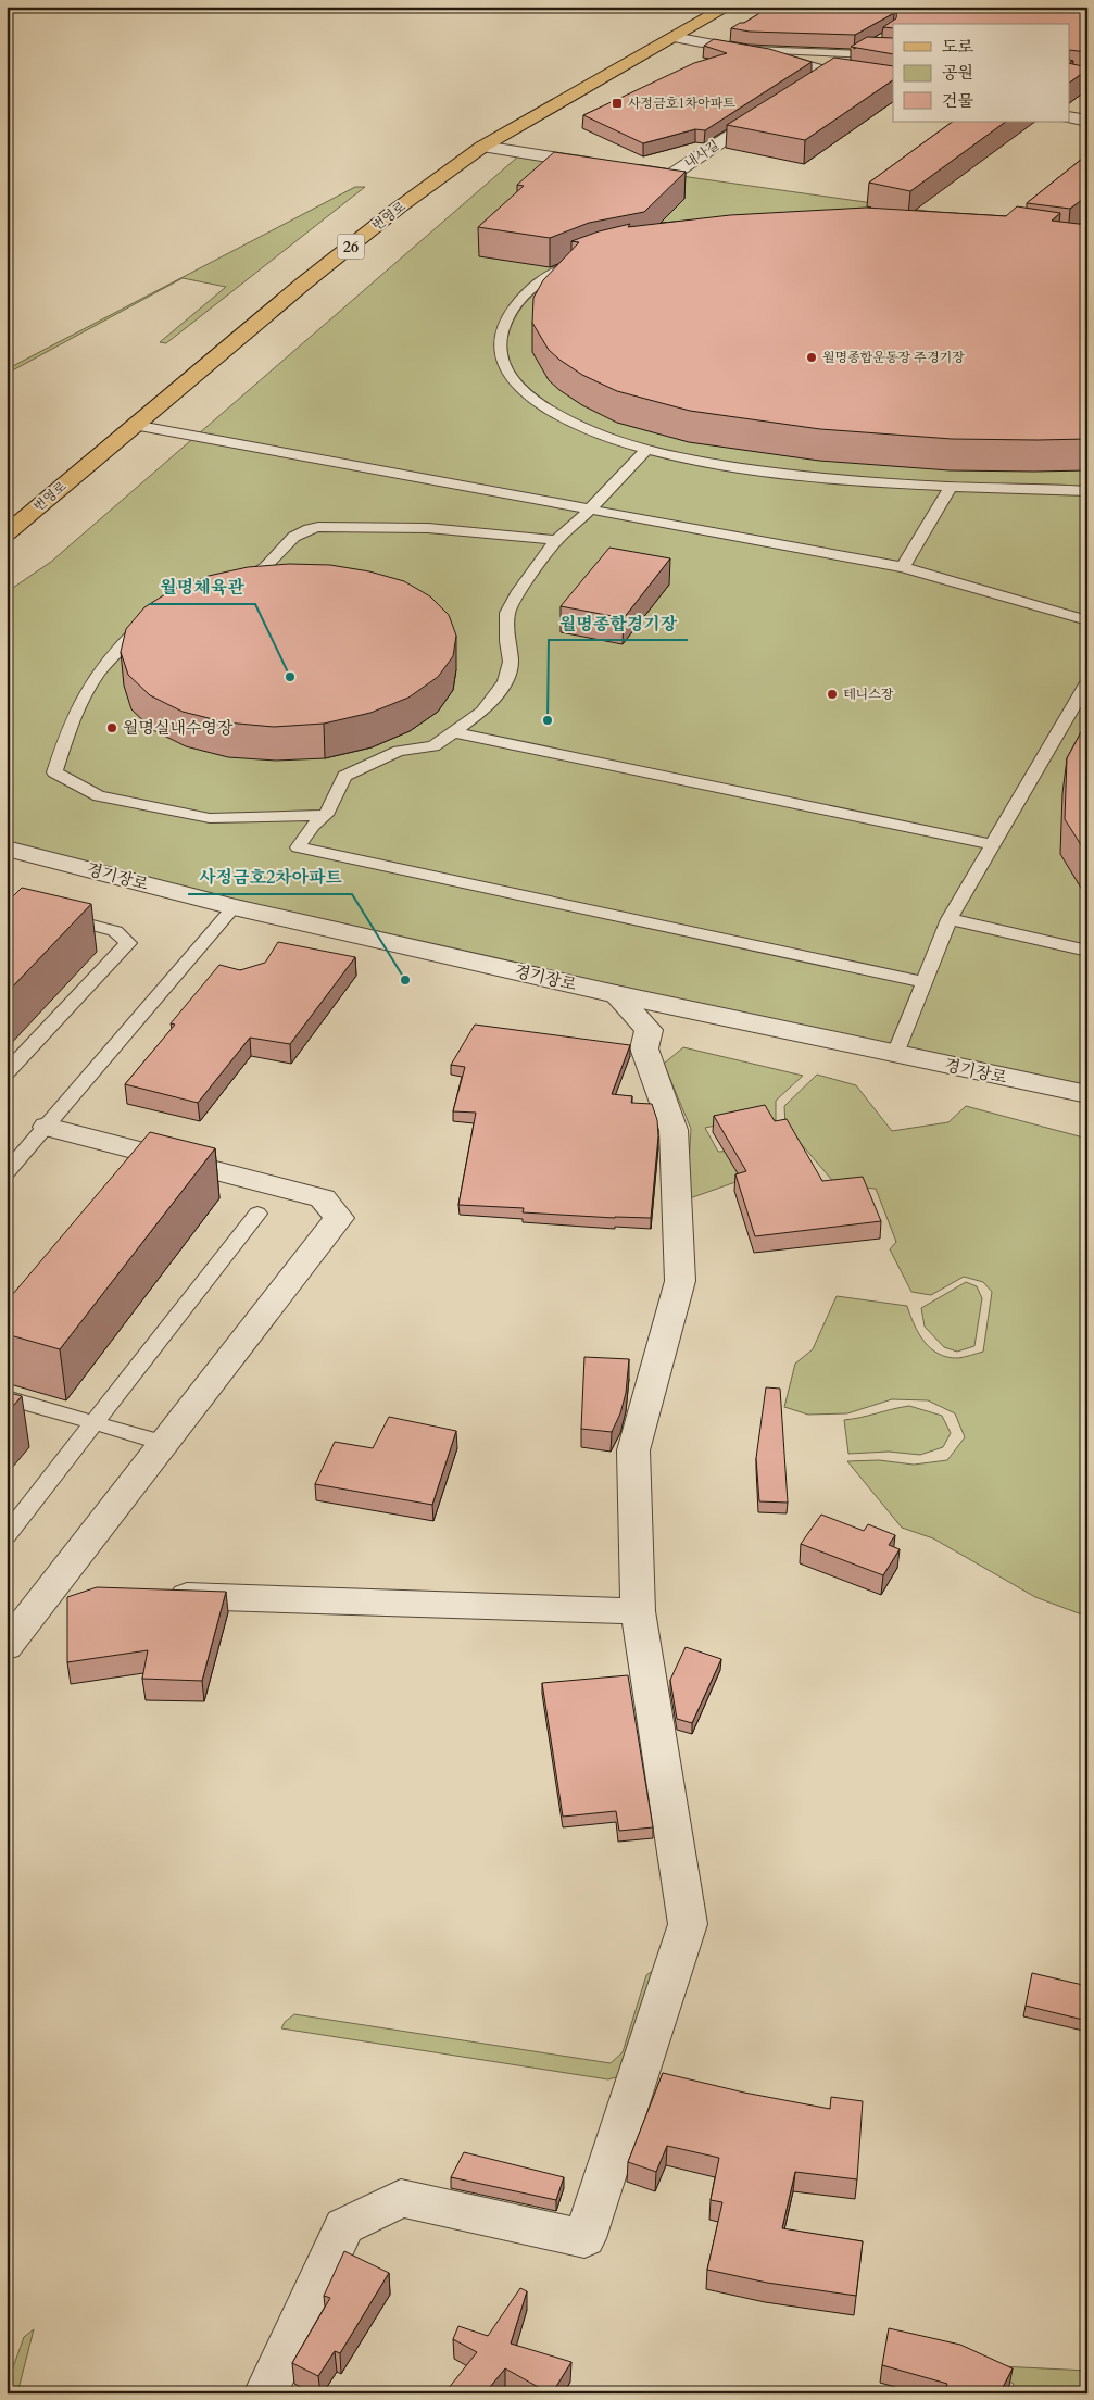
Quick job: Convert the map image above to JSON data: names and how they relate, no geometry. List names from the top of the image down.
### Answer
{
  "streets": {
    "main road": ["번영로", "26"],
    "street": ["내사길", "경기장로"]
  },
  "crossings": [
    ["내사길", "번영로"]
  ],
  "places": {
    "transit": ["사정금호1차아파트"],
    "other": [
      "월명종합운동장 주경기장",
      "월명체육관",
      "테니스장",
      "월명종합경기장",
      "월명실내수영장",
      "사정금호2차아파트"
    ]
  },
  "legend": ["도로", "공원", "건물"]
}
